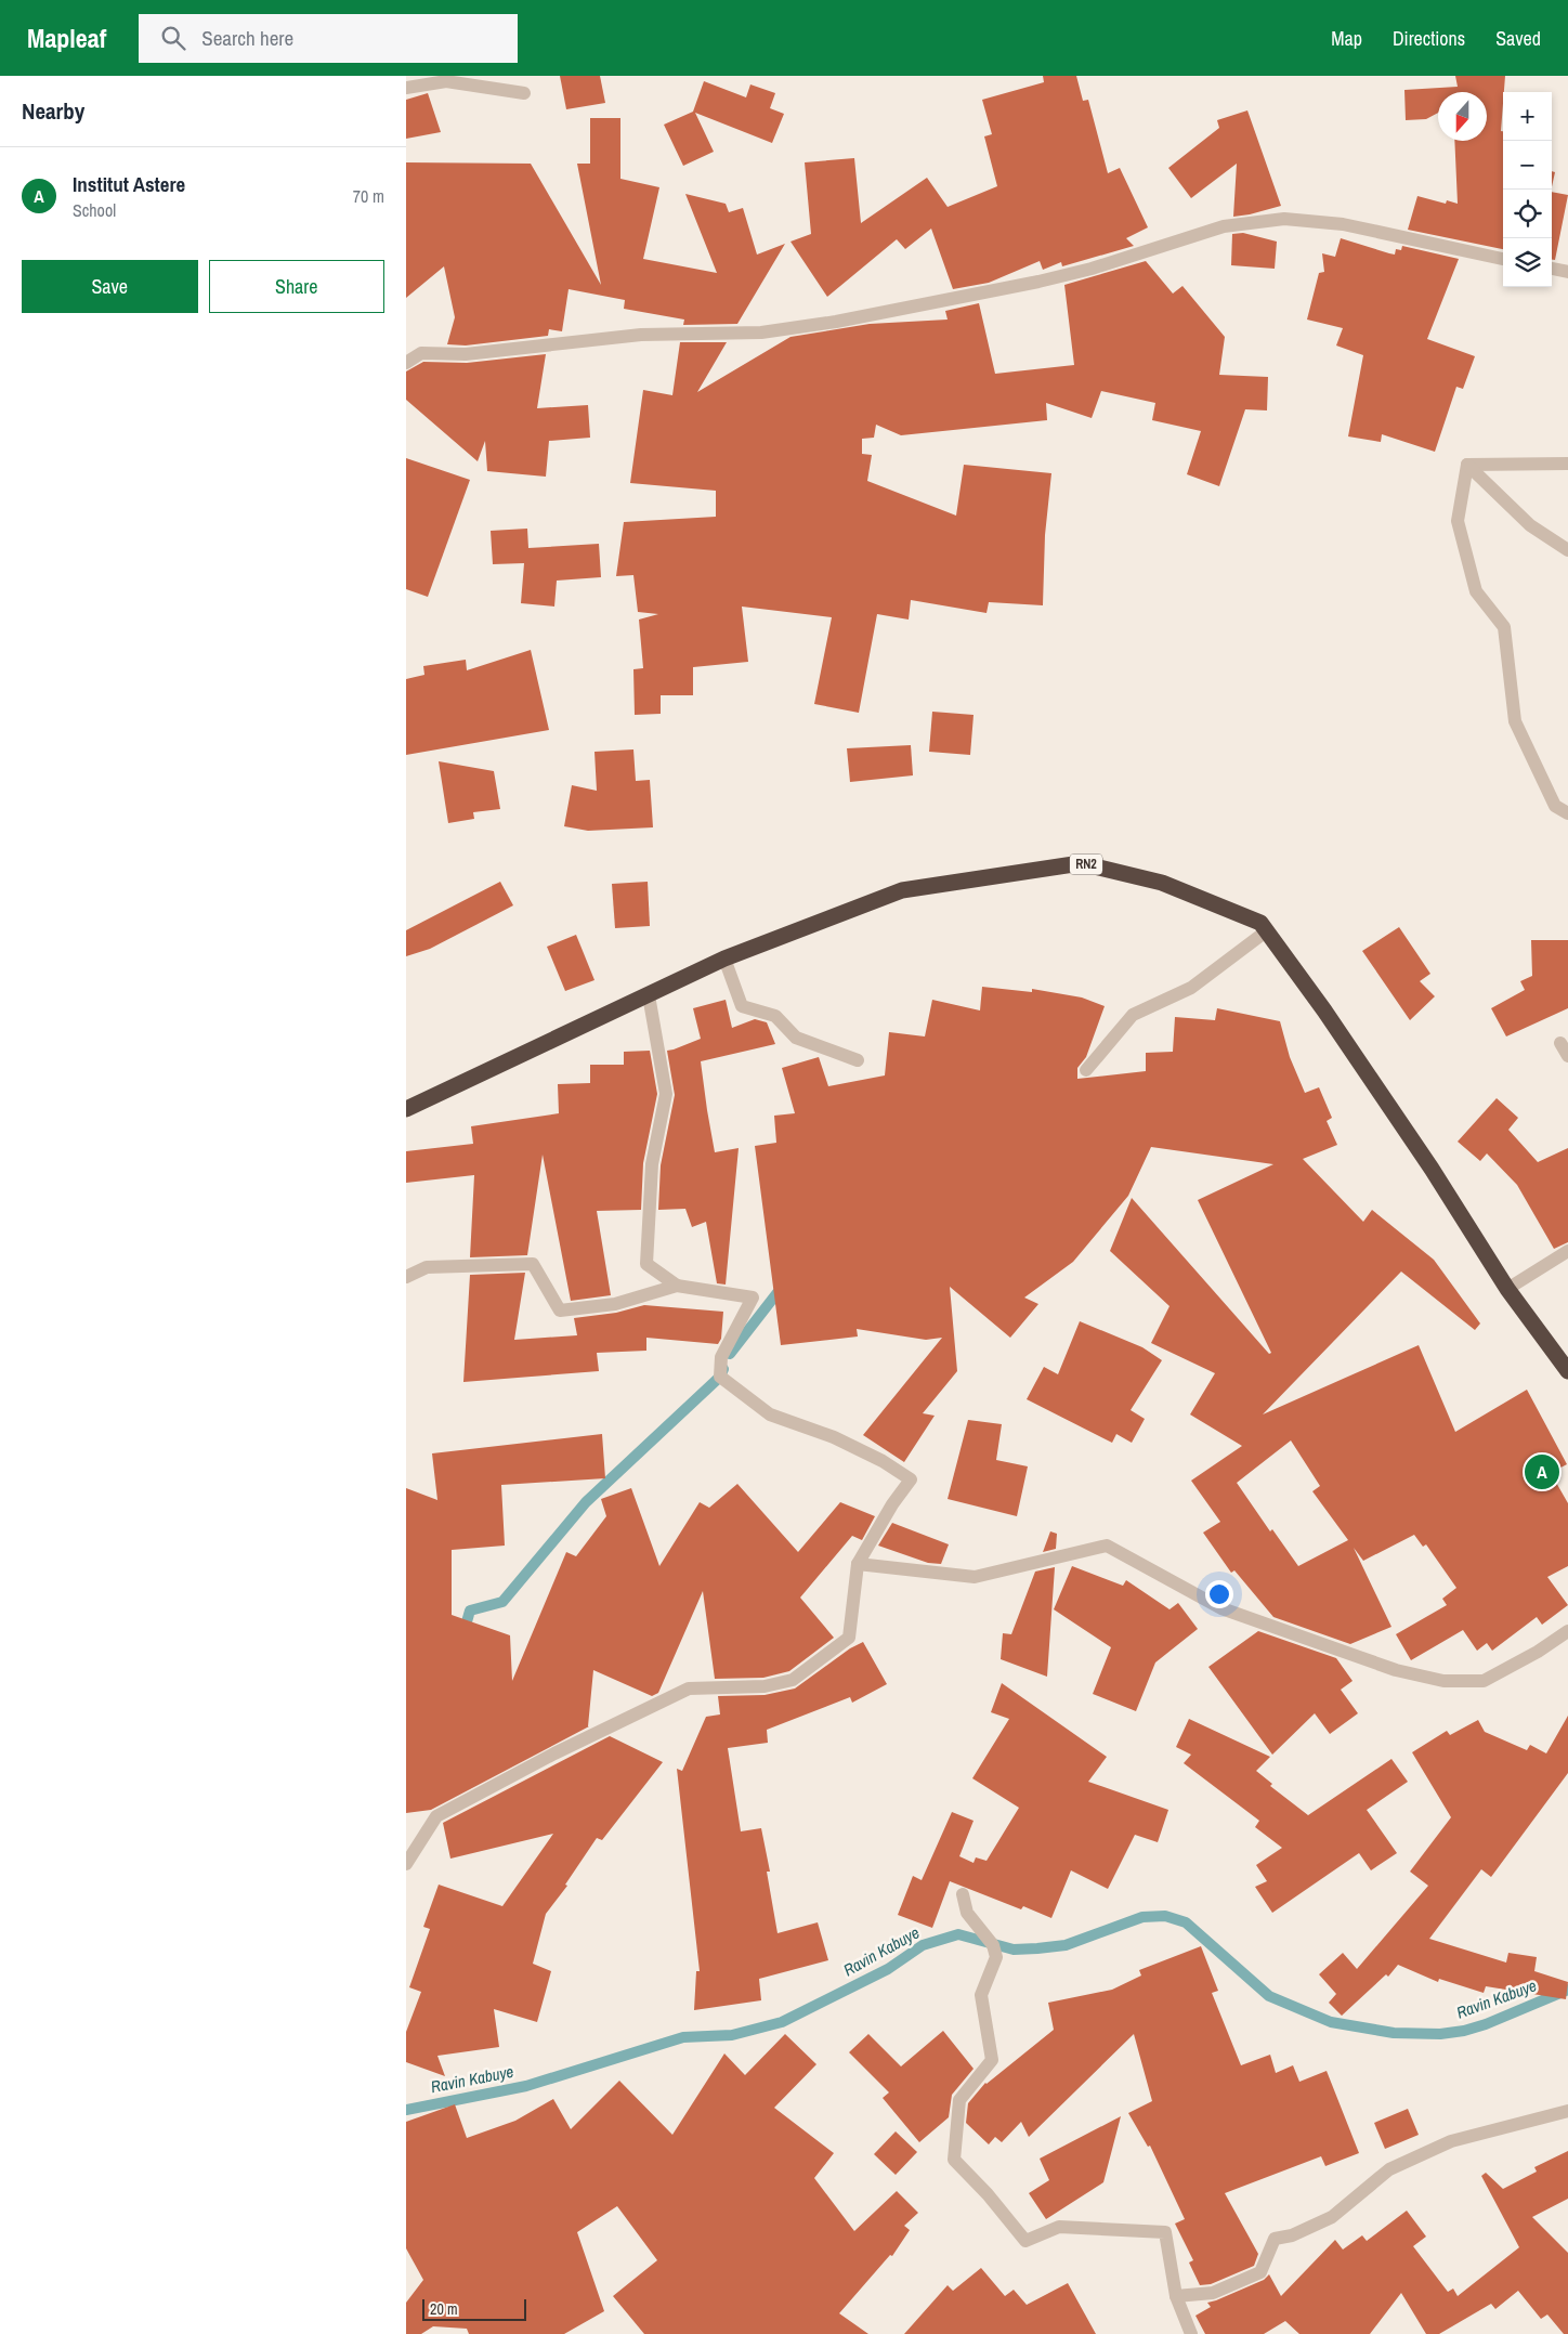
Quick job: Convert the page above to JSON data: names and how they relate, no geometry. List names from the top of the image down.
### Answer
{
  "streets": {
    "highway": ["RN2"]
  },
  "water": ["Ravin Kabuye"],
  "scale_bar": "20 m",
  "north": "bottom",
  "page": {
    "header": "Mapleaf",
    "search": "Search here",
    "nav": ["Map", "Directions", "Saved"],
    "heading": "Nearby",
    "map_buttons": ["+", "−"],
    "list": [
      {
        "mark": "A",
        "name": "Institut Astere",
        "note": "School",
        "value": "70 m"
      }
    ],
    "buttons": ["Save", "Share"],
    "pins": "A",
    "scale": "20 m"
  }
}
